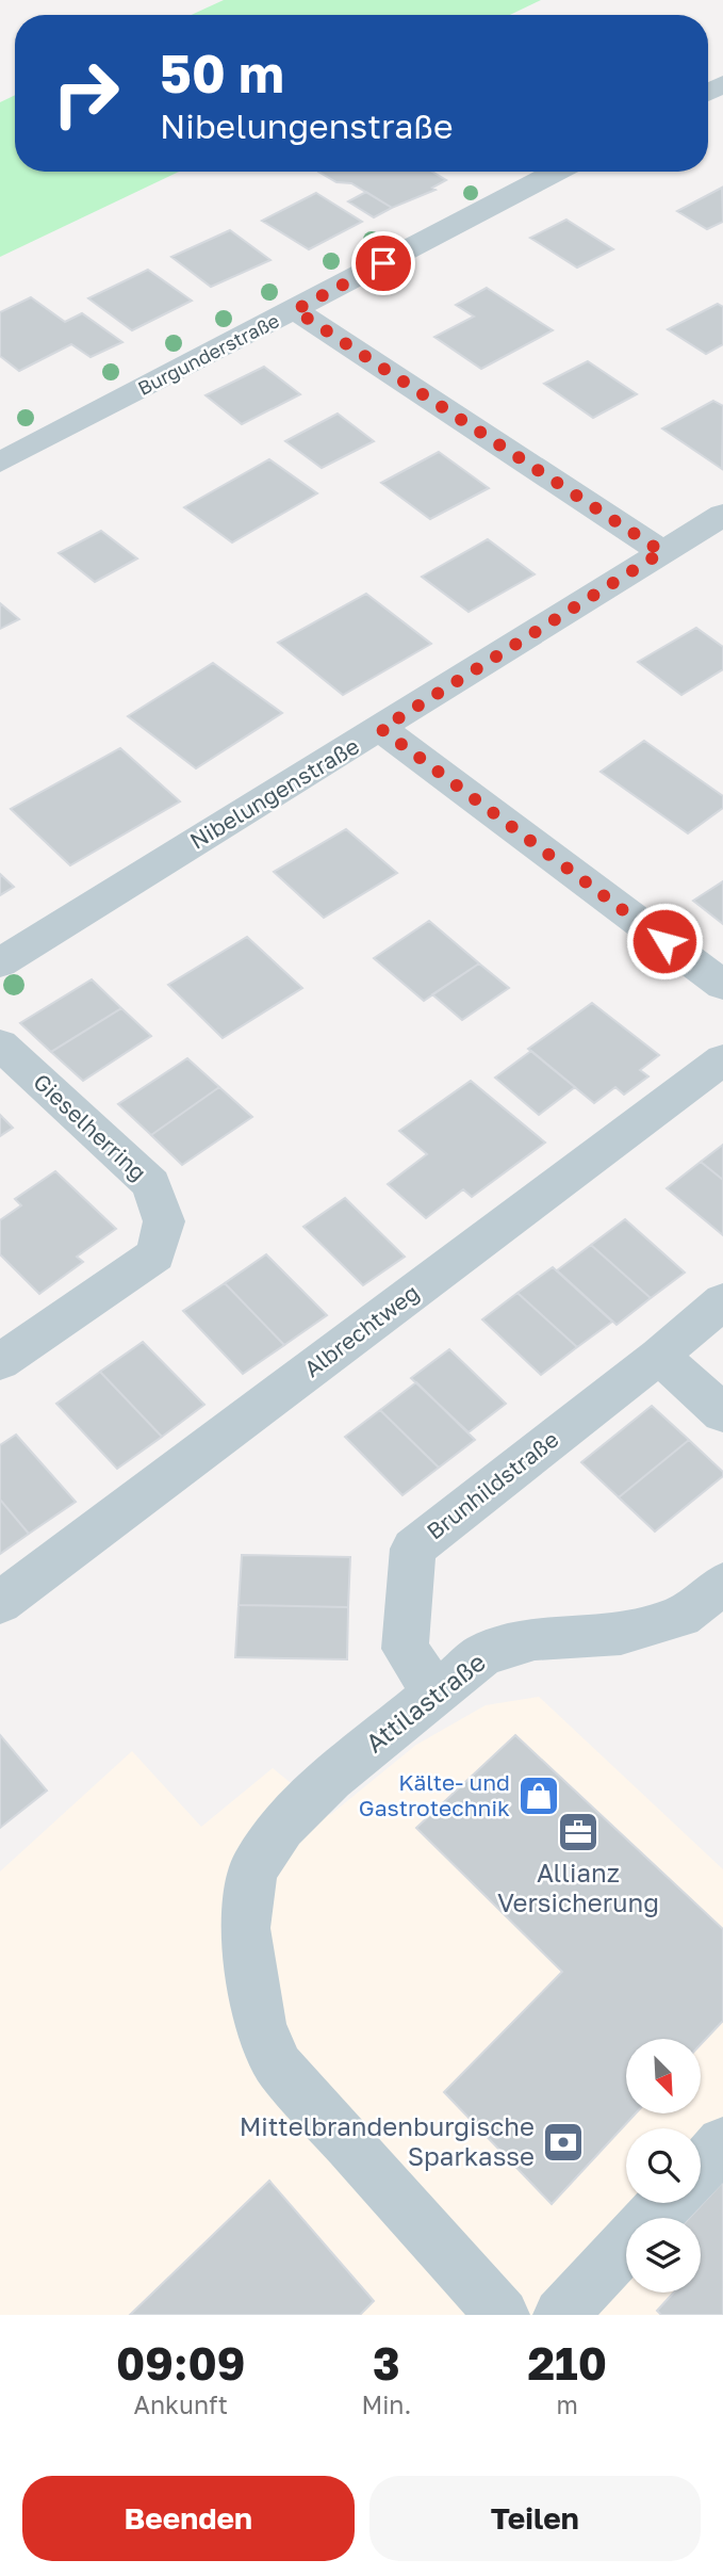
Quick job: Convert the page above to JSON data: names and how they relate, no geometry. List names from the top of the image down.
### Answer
{
  "streets": {
    "street": [
      "Burgunderstraße",
      "Nibelungenstraße",
      "Gieselherring",
      "Albrechtweg",
      "Brunhildstraße",
      "Attilastraße"
    ]
  },
  "crossings": [
    ["Brunhildstraße", "Attilastraße"]
  ],
  "places": {
    "shop": ["Kälte- und Gastrotechnik"],
    "office": ["Allianz Versicherung"],
    "bank": ["Mittelbrandenburgische Sparkasse"]
  },
  "north": "bottom right",
  "page": {
    "turn": ["50 m", "Nibelungenstraße"],
    "eta": [
      "09:09",
      "Ankunft",
      "3",
      "Min.",
      "210",
      "m"
    ],
    "buttons": ["Beenden", "Teilen"]
  }
}
